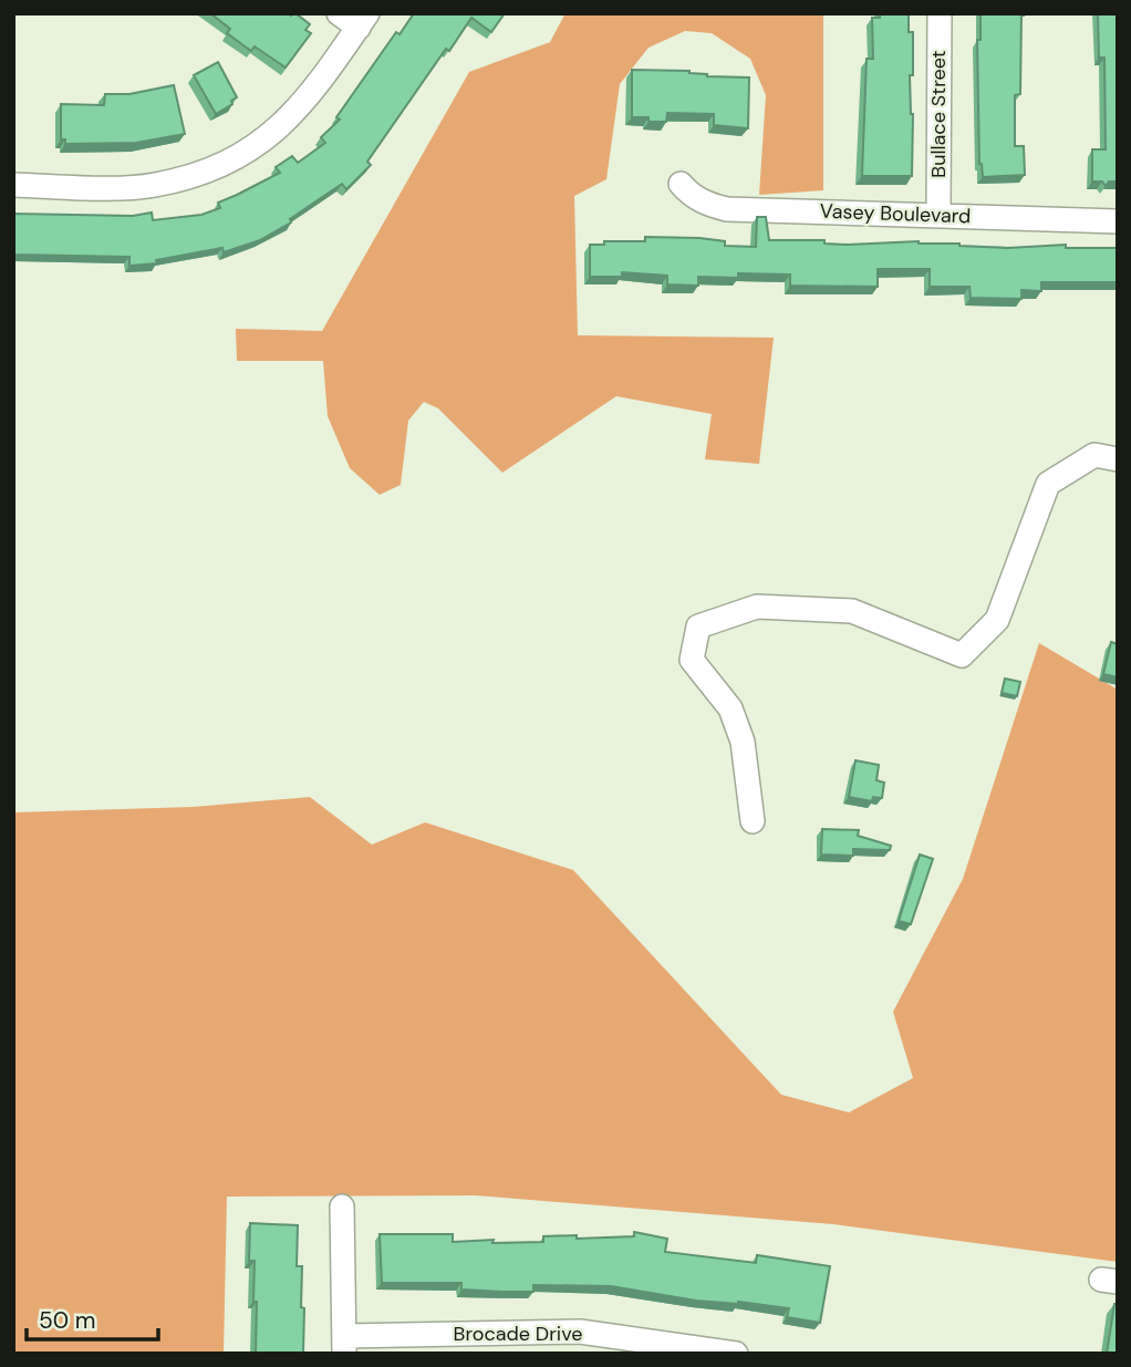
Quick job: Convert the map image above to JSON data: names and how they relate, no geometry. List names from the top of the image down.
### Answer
{
  "streets": {
    "street": ["Bullace Street", "Vasey Boulevard", "Brocade Drive"]
  },
  "crossings": [
    ["Bullace Street", "Vasey Boulevard"]
  ],
  "scale_bar": "50 m"
}
